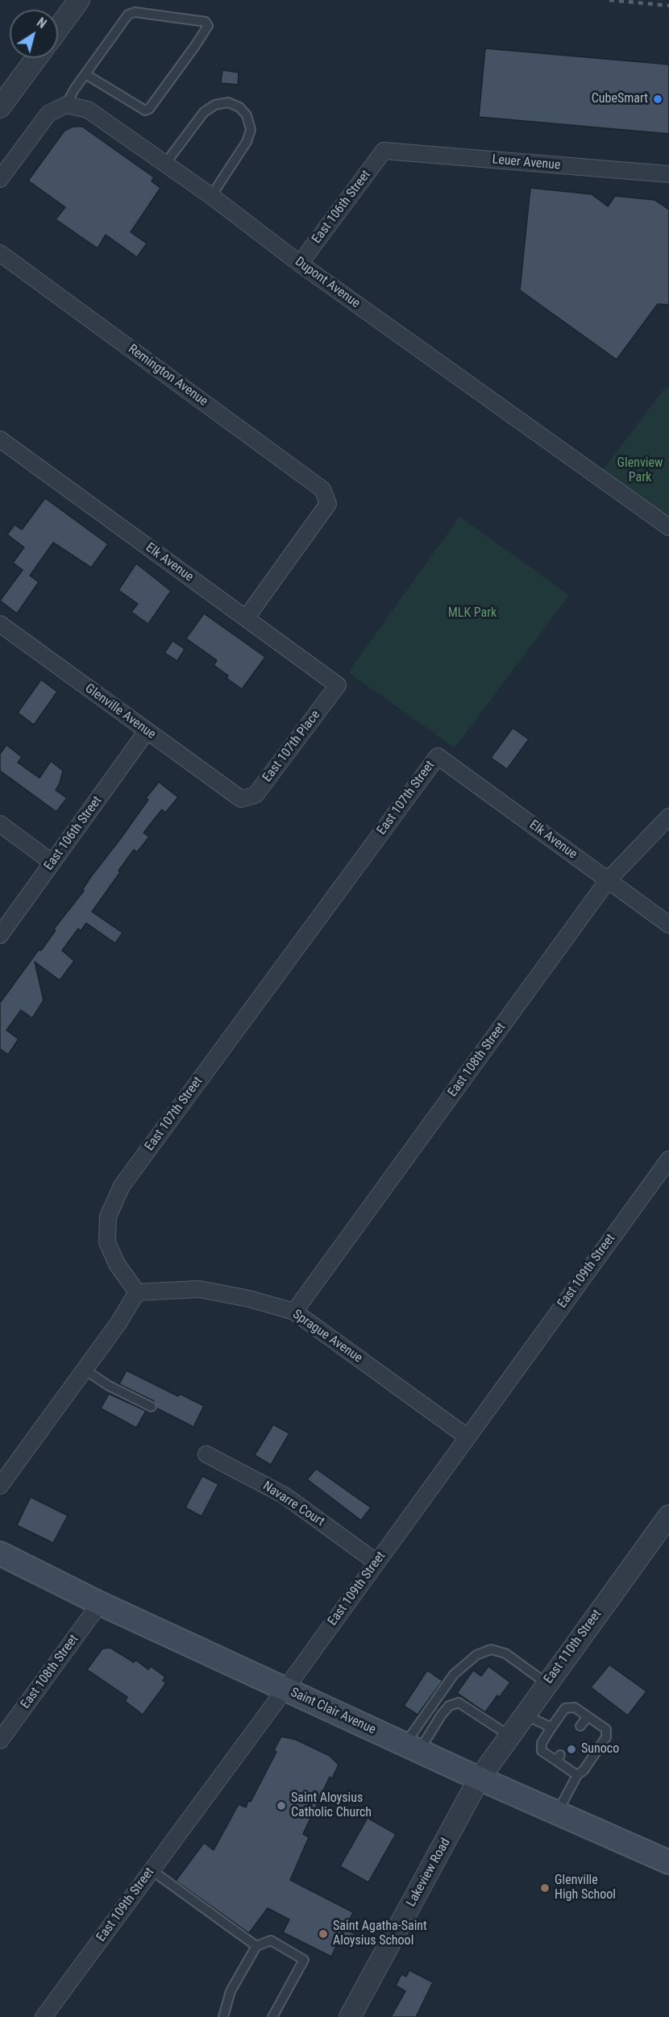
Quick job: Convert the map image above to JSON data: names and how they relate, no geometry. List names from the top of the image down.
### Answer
{
  "streets": {
    "main road": ["Saint Clair Avenue"],
    "street": [
      "Leuer Avenue",
      "East 106th Street",
      "Dupont Avenue",
      "Remington Avenue",
      "Elk Avenue",
      "Glenville Avenue",
      "East 107th Place",
      "East 107th Street",
      "East 108th Street",
      "East 109th Street",
      "Sprague Avenue",
      "Navarre Court",
      "East 110th Street",
      "Lakeview Road"
    ]
  },
  "crossings": [
    ["Leuer Avenue", "East 106th Street"],
    ["East 106th Street", "Dupont Avenue"],
    ["East 106th Street", "Glenville Avenue"],
    ["Remington Avenue", "Elk Avenue"],
    ["Elk Avenue", "East 107th Place"],
    ["Elk Avenue", "East 107th Street"],
    ["Elk Avenue", "East 108th Street"],
    ["Glenville Avenue", "East 107th Place"],
    ["East 107th Street", "Sprague Avenue"],
    ["East 108th Street", "Sprague Avenue"],
    ["East 108th Street", "Saint Clair Avenue"],
    ["East 109th Street", "Sprague Avenue"],
    ["East 109th Street", "Navarre Court"],
    ["East 109th Street", "Saint Clair Avenue"],
    ["East 110th Street", "Saint Clair Avenue"],
    ["East 110th Street", "Lakeview Road"],
    ["Saint Clair Avenue", "Lakeview Road"]
  ],
  "parks": ["Glenview Park", "MLK Park"],
  "places": [
    "CubeSmart",
    "Sunoco",
    "Saint Aloysius Catholic Church",
    "Glenville High School",
    "Saint Agatha-Saint Aloysius School"
  ],
  "north": "top right"
}
